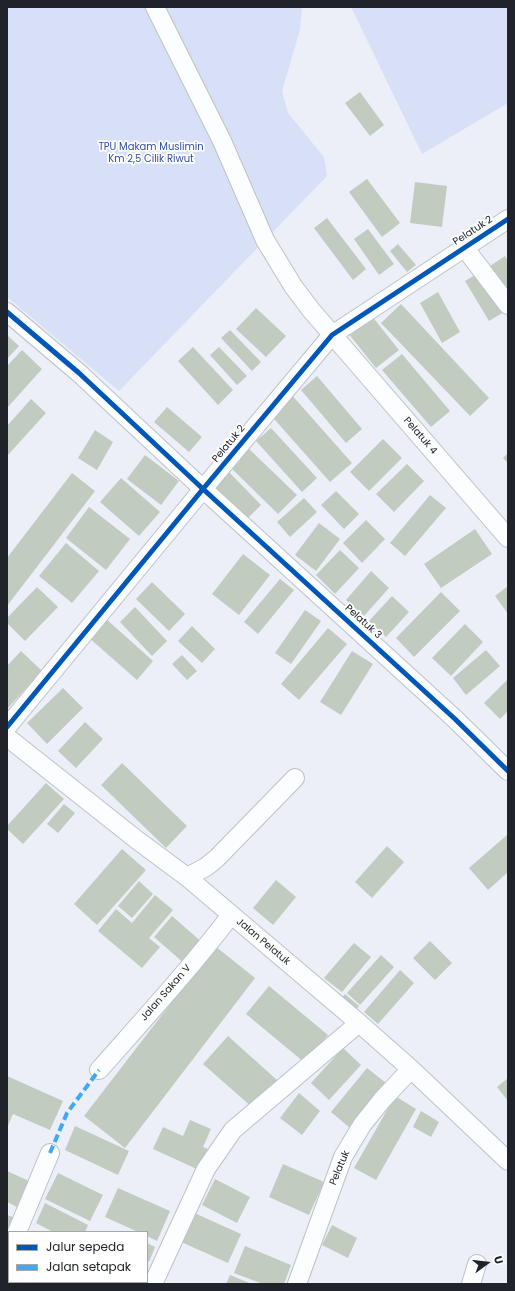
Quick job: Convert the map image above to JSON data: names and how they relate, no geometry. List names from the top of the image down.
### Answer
{
  "streets": {
    "street": [
      "Pelatuk 2",
      "Pelatuk 4",
      "Pelatuk 3",
      "Jalan Pelatuk",
      "Jalan Sakan V",
      "Pelatuk"
    ]
  },
  "crossings": [
    ["Pelatuk 2", "Pelatuk 4"],
    ["Pelatuk 2", "Pelatuk 3"],
    ["Jalan Pelatuk", "Jalan Sakan V"],
    ["Jalan Pelatuk", "Pelatuk"]
  ],
  "parks": ["TPU Makam Muslimin Km 2,5 Cilik Riwut"],
  "legend": ["Jalur sepeda", "Jalan setapak"],
  "north": "right"
}
